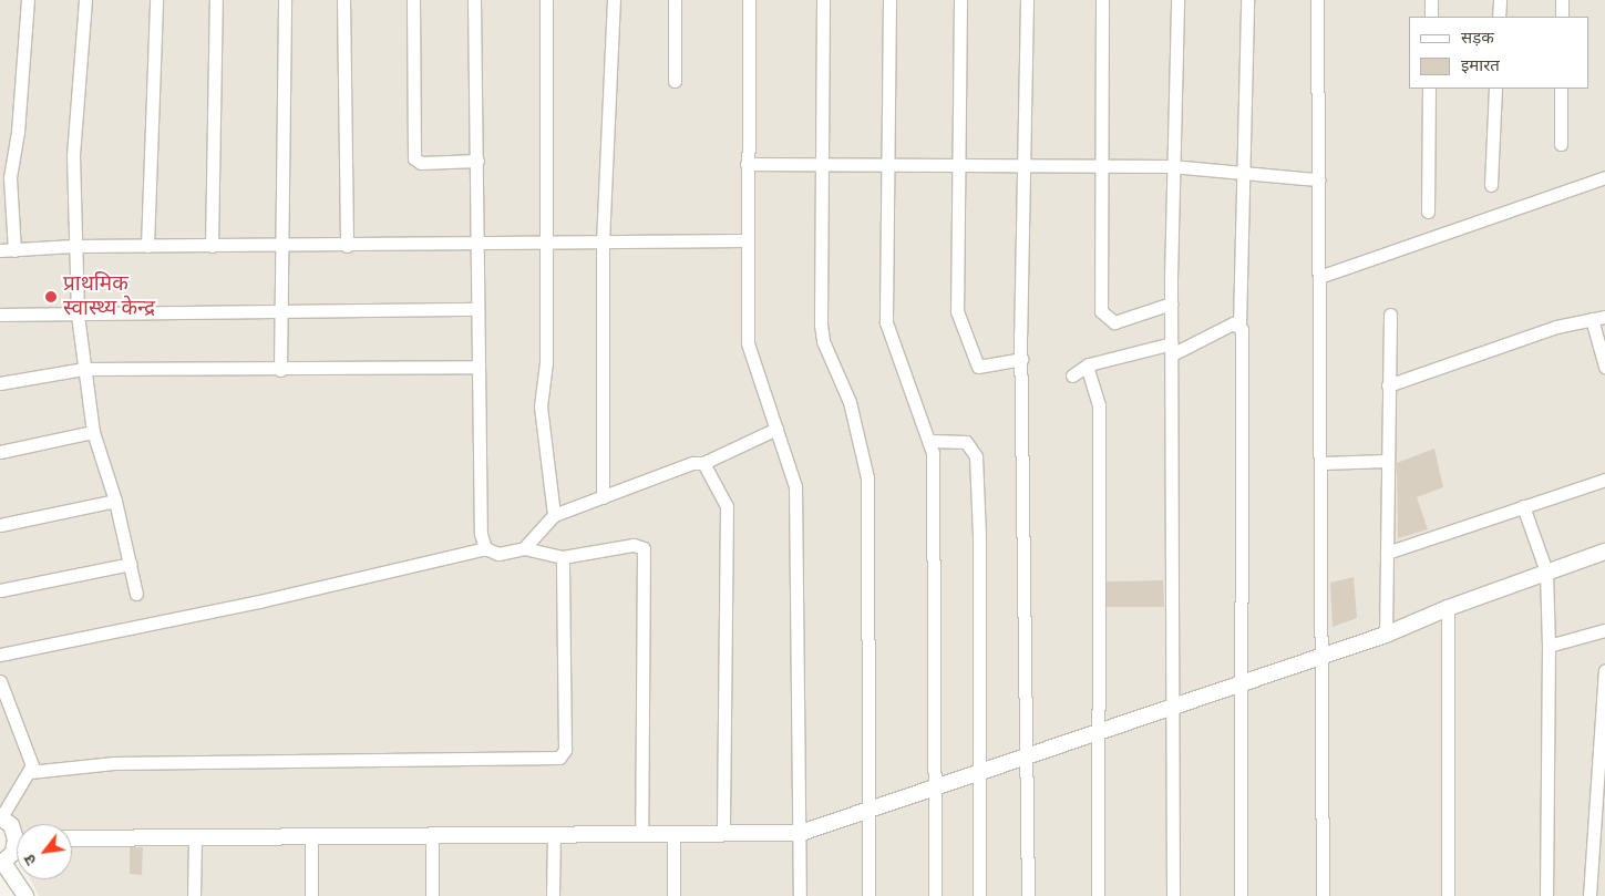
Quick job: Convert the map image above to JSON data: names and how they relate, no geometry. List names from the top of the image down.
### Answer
{
  "places": ["प्राथमिक स्वास्थ्य केन्द्र"],
  "legend": ["सड़क", "इमारत"],
  "north": "bottom left"
}
